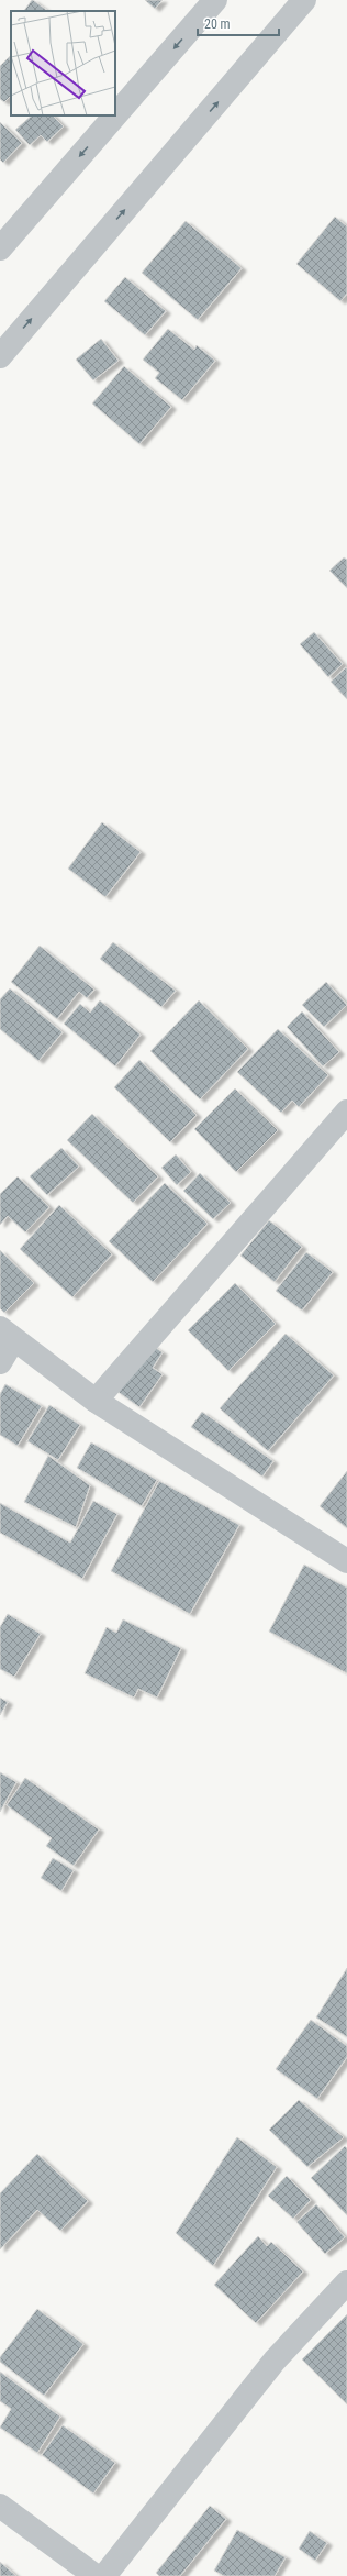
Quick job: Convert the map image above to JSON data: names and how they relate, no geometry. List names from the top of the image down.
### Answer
{
  "scale_bar": "20 m"
}
